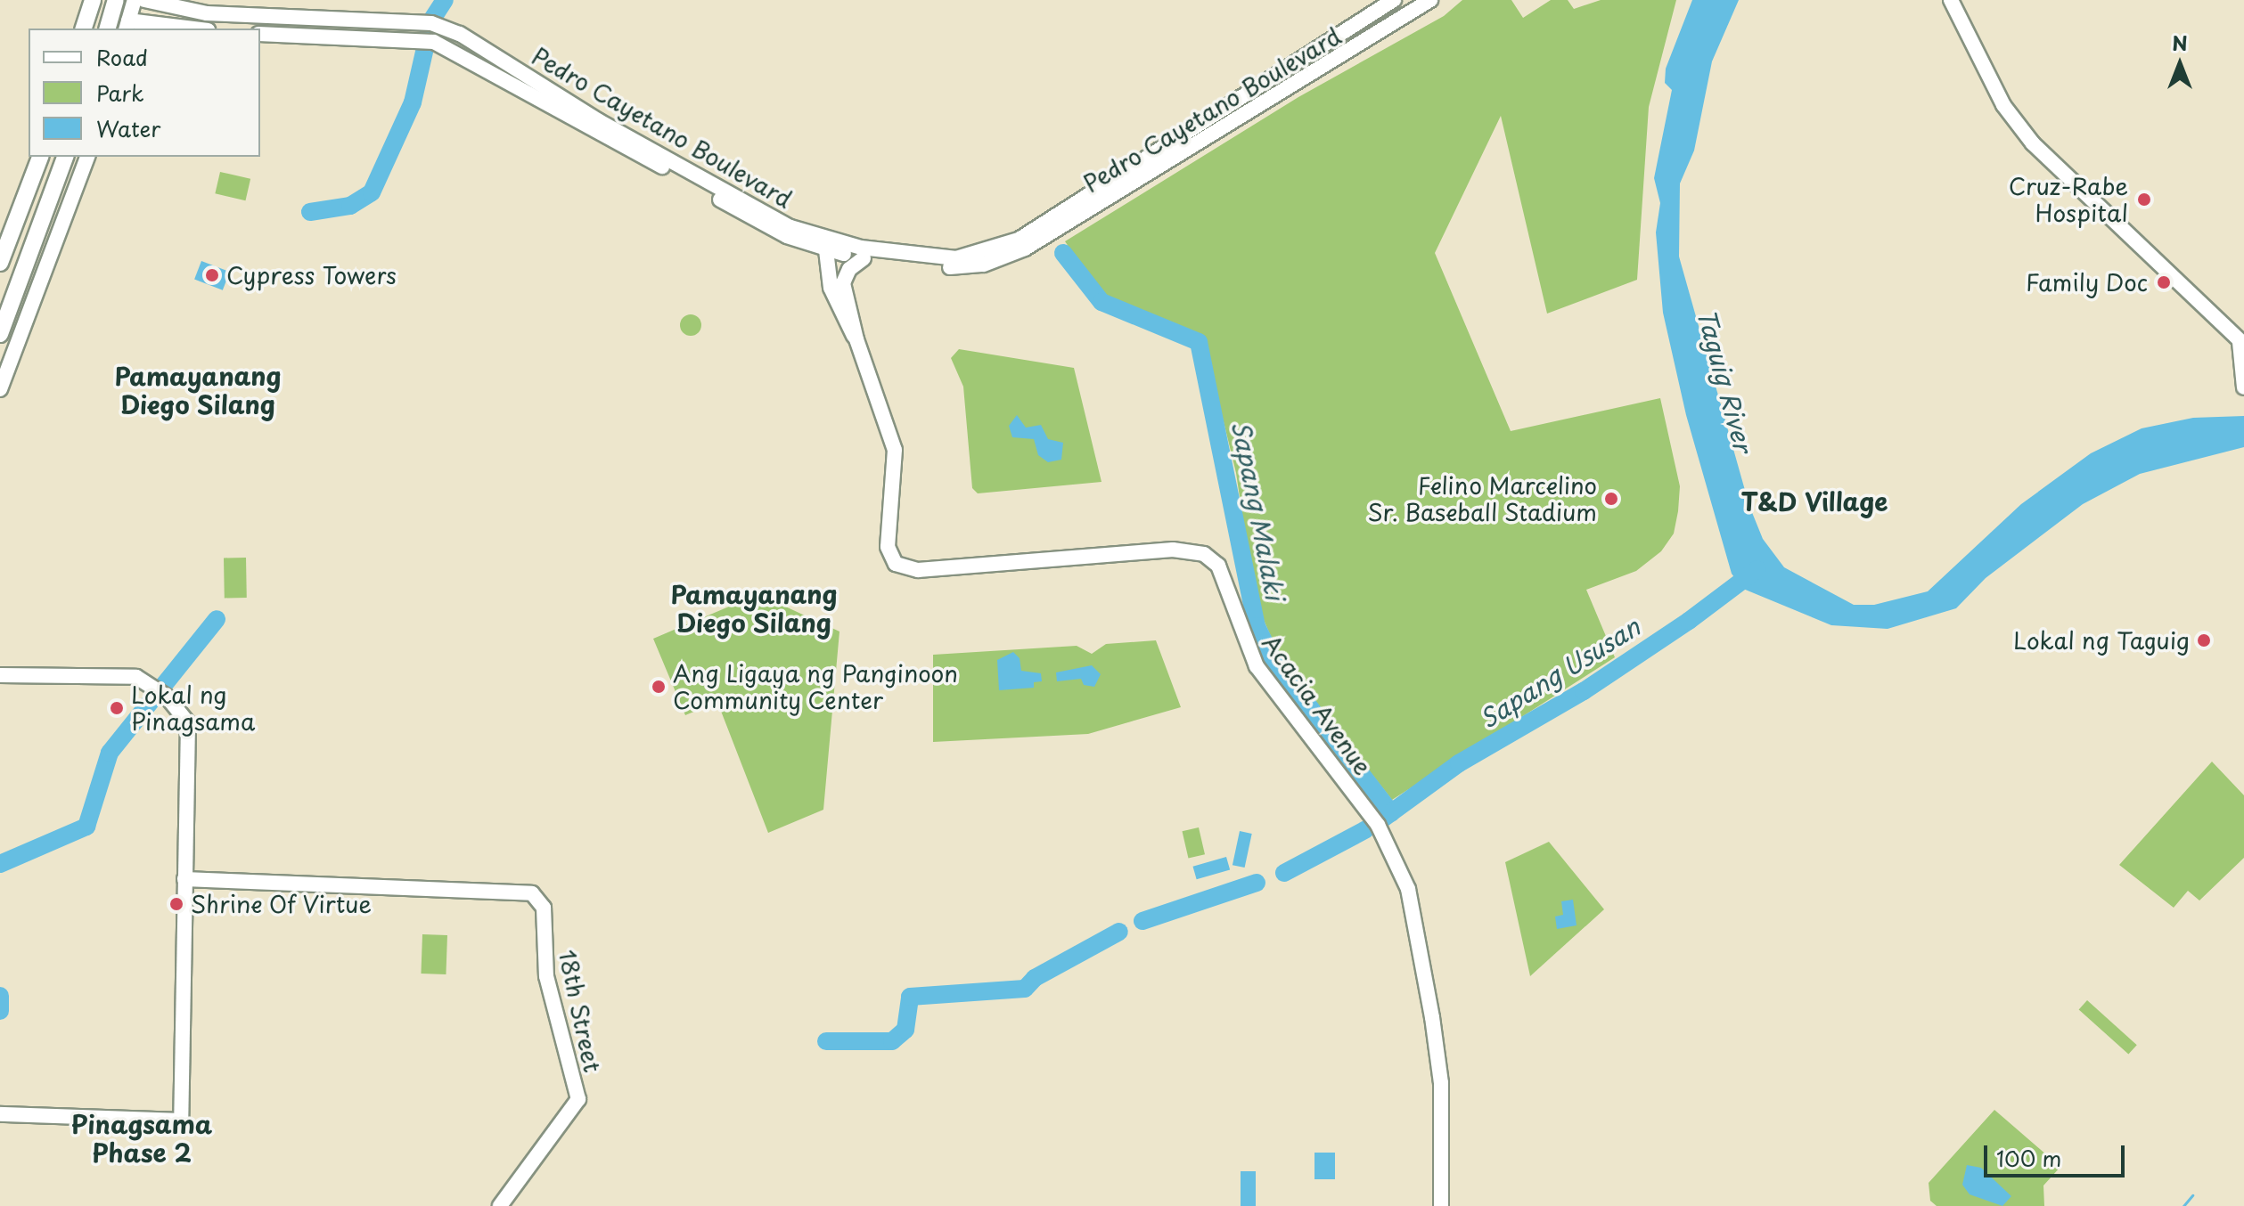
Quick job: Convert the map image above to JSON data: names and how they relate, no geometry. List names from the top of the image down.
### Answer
{
  "streets": {
    "main road": ["Pedro Cayetano Boulevard", "Acacia Avenue", "18th Street"]
  },
  "crossings": [
    ["Pedro Cayetano Boulevard", "Acacia Avenue"]
  ],
  "districts": [
    "Pamayanang Diego Silang",
    "T&D Village",
    "Pamayanang Diego Silang",
    "Pinagsama Phase 2"
  ],
  "water": ["Taguig River", "Sapang Malaki", "Sapang Ususan"],
  "places": [
    "Cruz-Rabe Hospital",
    "Cypress Towers",
    "Family Doc",
    "Felino Marcelino Sr. Baseball Stadium",
    "Lokal ng Taguig",
    "Ang Ligaya ng Panginoon Community Center",
    "Lokal ng Pinagsama",
    "Shrine Of Virtue"
  ],
  "legend": ["Road", "Park", "Water"],
  "scale_bar": "100 m",
  "north": "top"
}
